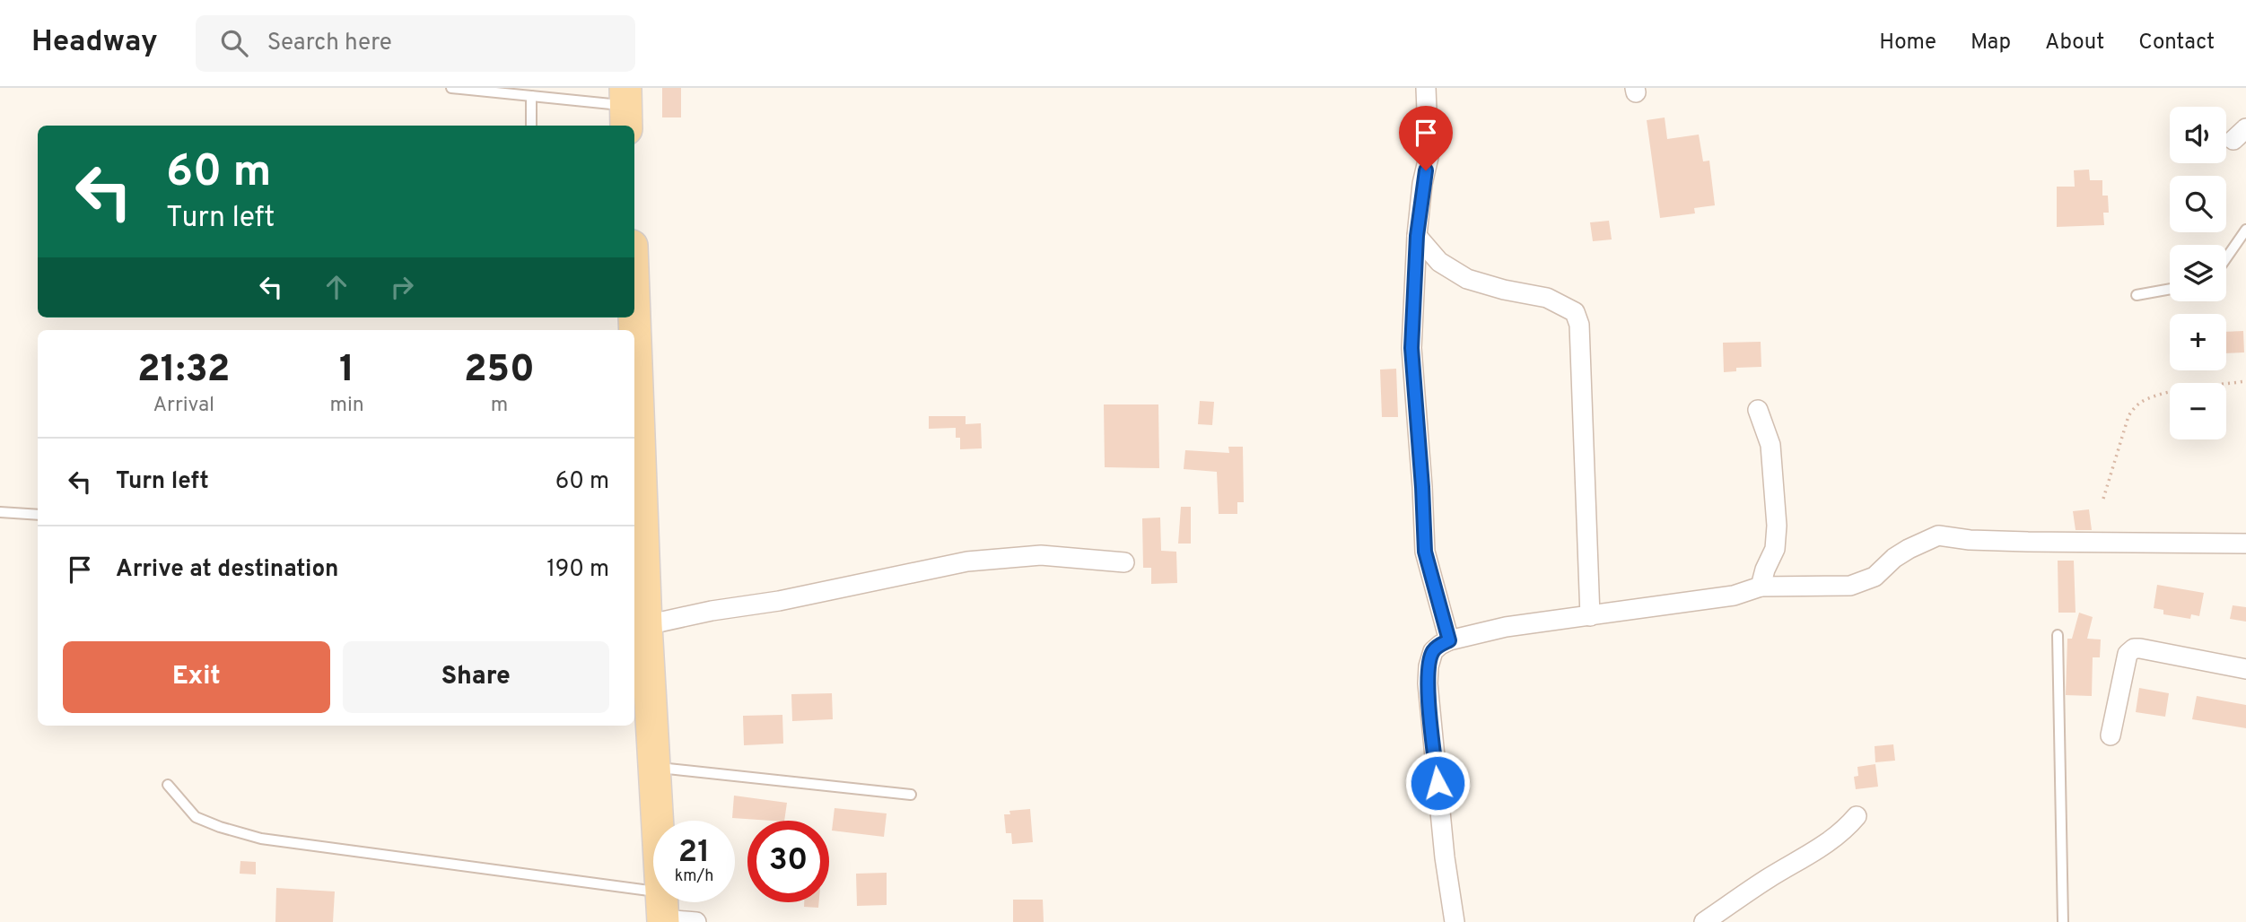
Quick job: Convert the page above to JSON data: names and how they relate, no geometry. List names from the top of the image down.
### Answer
{
  "page": {
    "header": "Headway",
    "search": "Search here",
    "nav": [
      "Home",
      "Map",
      "About",
      "Contact"
    ],
    "map_buttons": ["+", "−"],
    "turn": ["60 m", "Turn left"],
    "eta": [
      "21:32",
      "Arrival",
      "1",
      "min",
      "250",
      "m"
    ],
    "list": [
      {
        "name": "Turn left",
        "value": "60 m"
      },
      {
        "name": "Arrive at destination",
        "value": "190 m"
      }
    ],
    "buttons": ["Exit", "Share"],
    "speed": "21 km/h",
    "limit": "30"
  }
}
